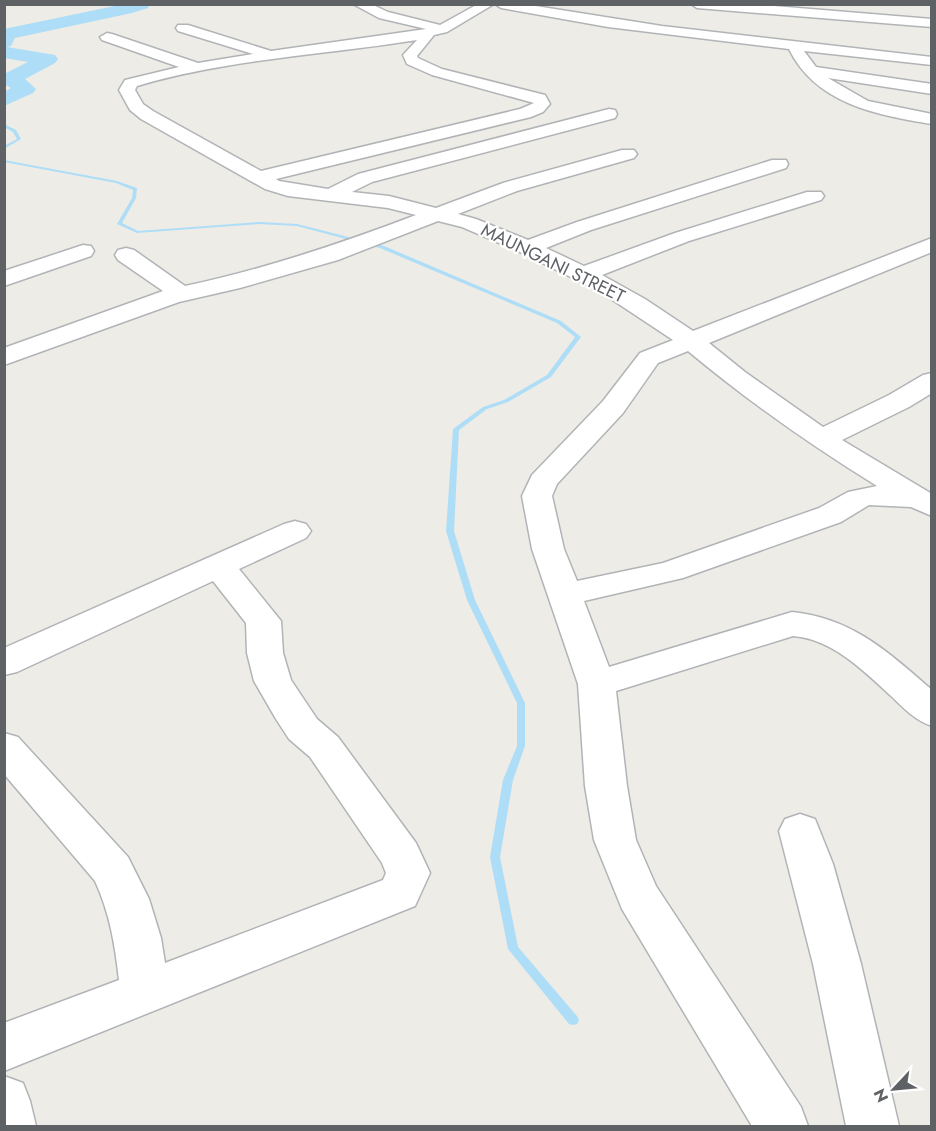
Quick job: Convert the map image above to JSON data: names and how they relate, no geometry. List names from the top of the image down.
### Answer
{
  "streets": {
    "street": ["MAUNGANI STREET"]
  },
  "north": "bottom left"
}
